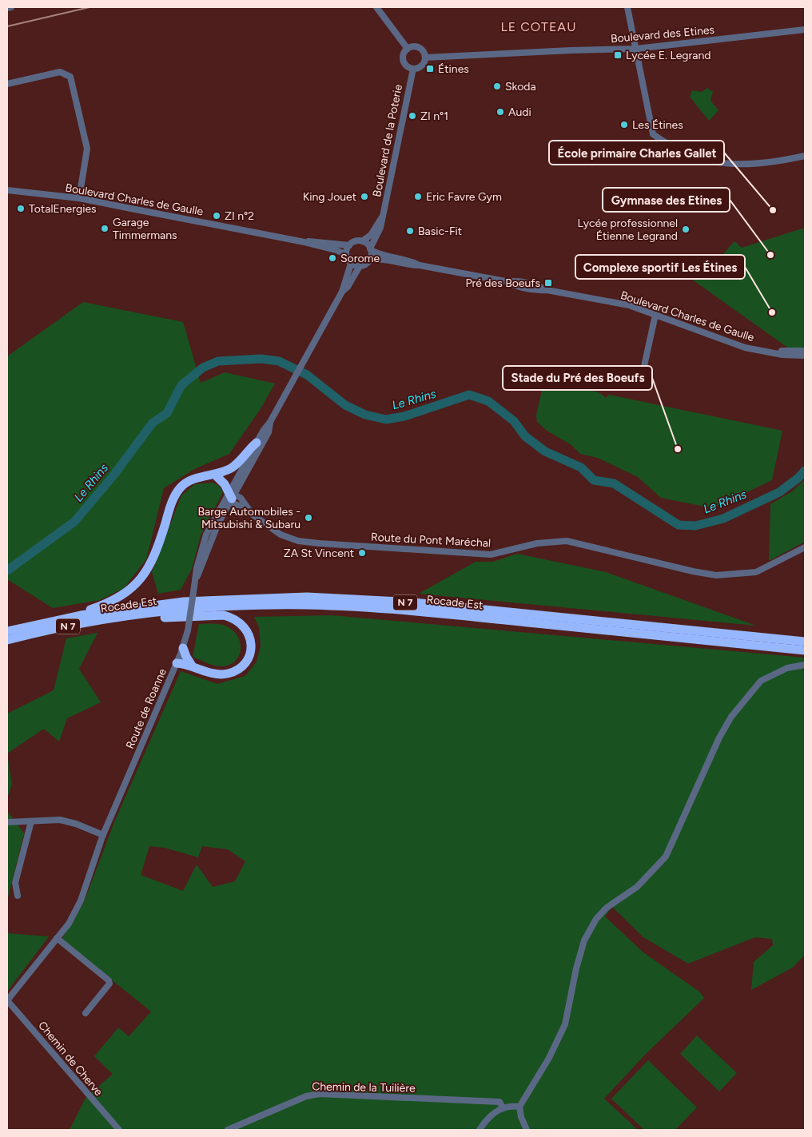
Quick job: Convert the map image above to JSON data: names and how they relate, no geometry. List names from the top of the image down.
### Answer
{
  "streets": {
    "highway": ["N 7", "Rocade Est"],
    "street": [
      "Boulevard des Etines",
      "Boulevard de la Poterie",
      "Boulevard Charles de Gaulle",
      "Route du Pont Maréchal",
      "Route de Roanne",
      "Chemin de Cherve",
      "Chemin de la Tuilière"
    ]
  },
  "crossings": [
    ["Boulevard des Etines", "Boulevard de la Poterie"],
    ["Boulevard de la Poterie", "Boulevard Charles de Gaulle"],
    ["Route du Pont Maréchal", "Route de Roanne"],
    ["Route de Roanne", "Chemin de Cherve"]
  ],
  "districts": ["LE COTEAU"],
  "water": ["Le Rhins"],
  "places": {
    "transit": ["Lycée E. Legrand", "Étines", "Pré des Boeufs"],
    "other": [
      "Skoda",
      "Audi",
      "ZI n°1",
      "Les Étines",
      "King Jouet",
      "Eric Favre Gym",
      "TotalEnergies",
      "École primaire Charles Gallet",
      "ZI n°2",
      "Garage Timmermans",
      "Lycée professionnel Étienne Legrand",
      "Basic-Fit",
      "Gymnase des Etines",
      "Sorome",
      "Complexe sportif Les Étines",
      "Stade du Pré des Boeufs",
      "Barge Automobiles - Mitsubishi & Subaru",
      "ZA St Vincent"
    ]
  }
}
